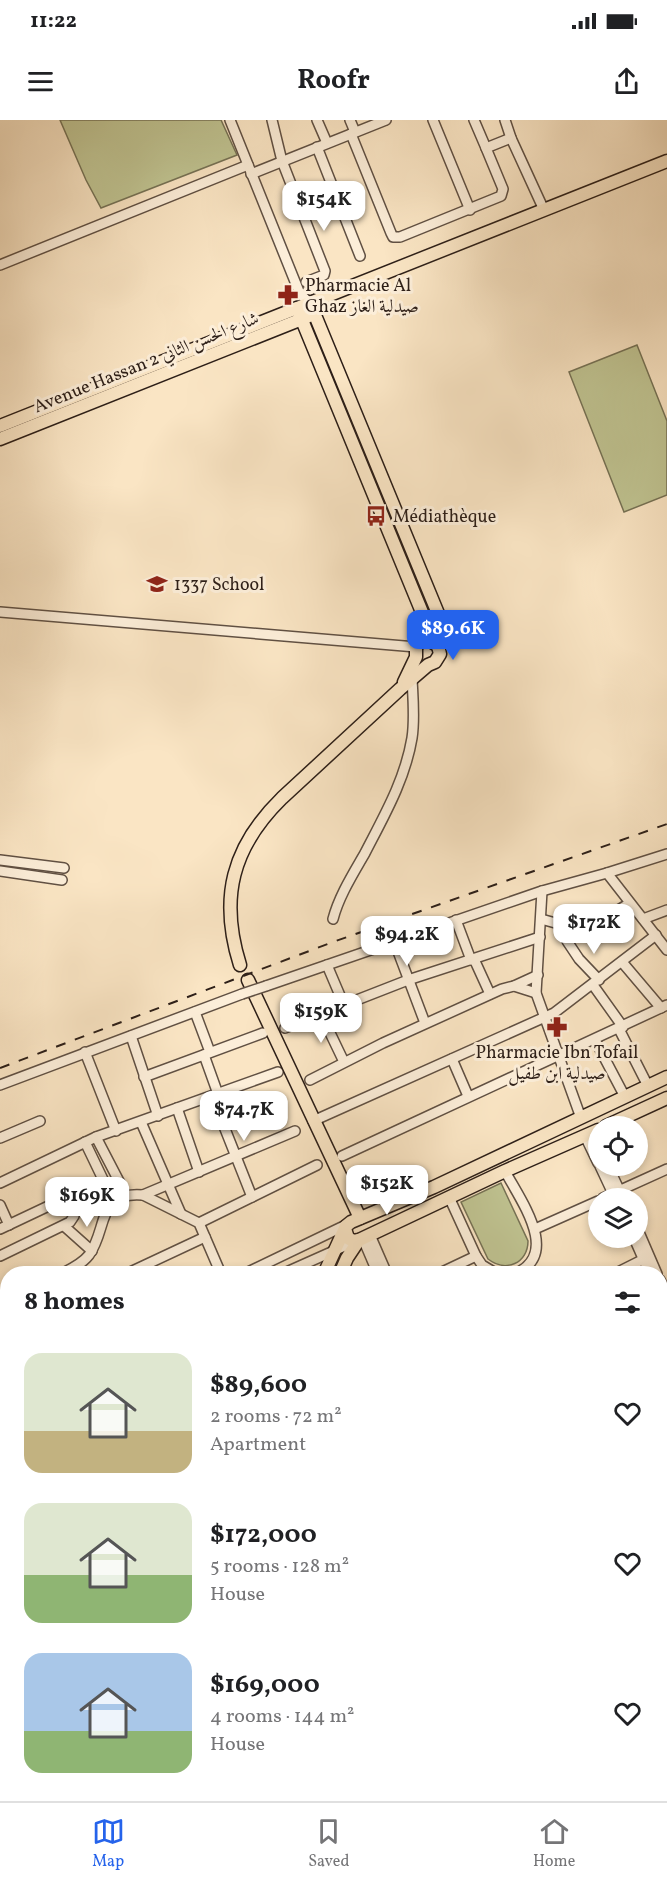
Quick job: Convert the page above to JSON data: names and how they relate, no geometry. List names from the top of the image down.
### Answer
{
  "streets": {
    "main road": ["Avenue Hassan 2 شارع الحسن الثاني"]
  },
  "places": {
    "pharmacy": ["Pharmacie Al Ghaz صيدلية الغاز", "Pharmacie Ibn Tofail صيدلية ابن طفيل"],
    "bus stop": ["Médiathèque"],
    "school or university": ["1337 School"]
  },
  "page": {
    "status": "11:22",
    "header": "Roofr",
    "price": [
      "$154K",
      "$89.6K",
      "$172K",
      "$94.2K",
      "$159K",
      "$74.7K",
      "$152K",
      "$169K"
    ],
    "heading": "8 homes",
    "list": [
      {
        "name": "$89,600",
        "note": "2 rooms · 72 m² · Apartment"
      },
      {
        "name": "$172,000",
        "note": "5 rooms · 128 m² · House"
      },
      {
        "name": "$169,000",
        "note": "4 rooms · 144 m² · House"
      }
    ],
    "tabs": ["Map", "Saved", "Home"]
  }
}
